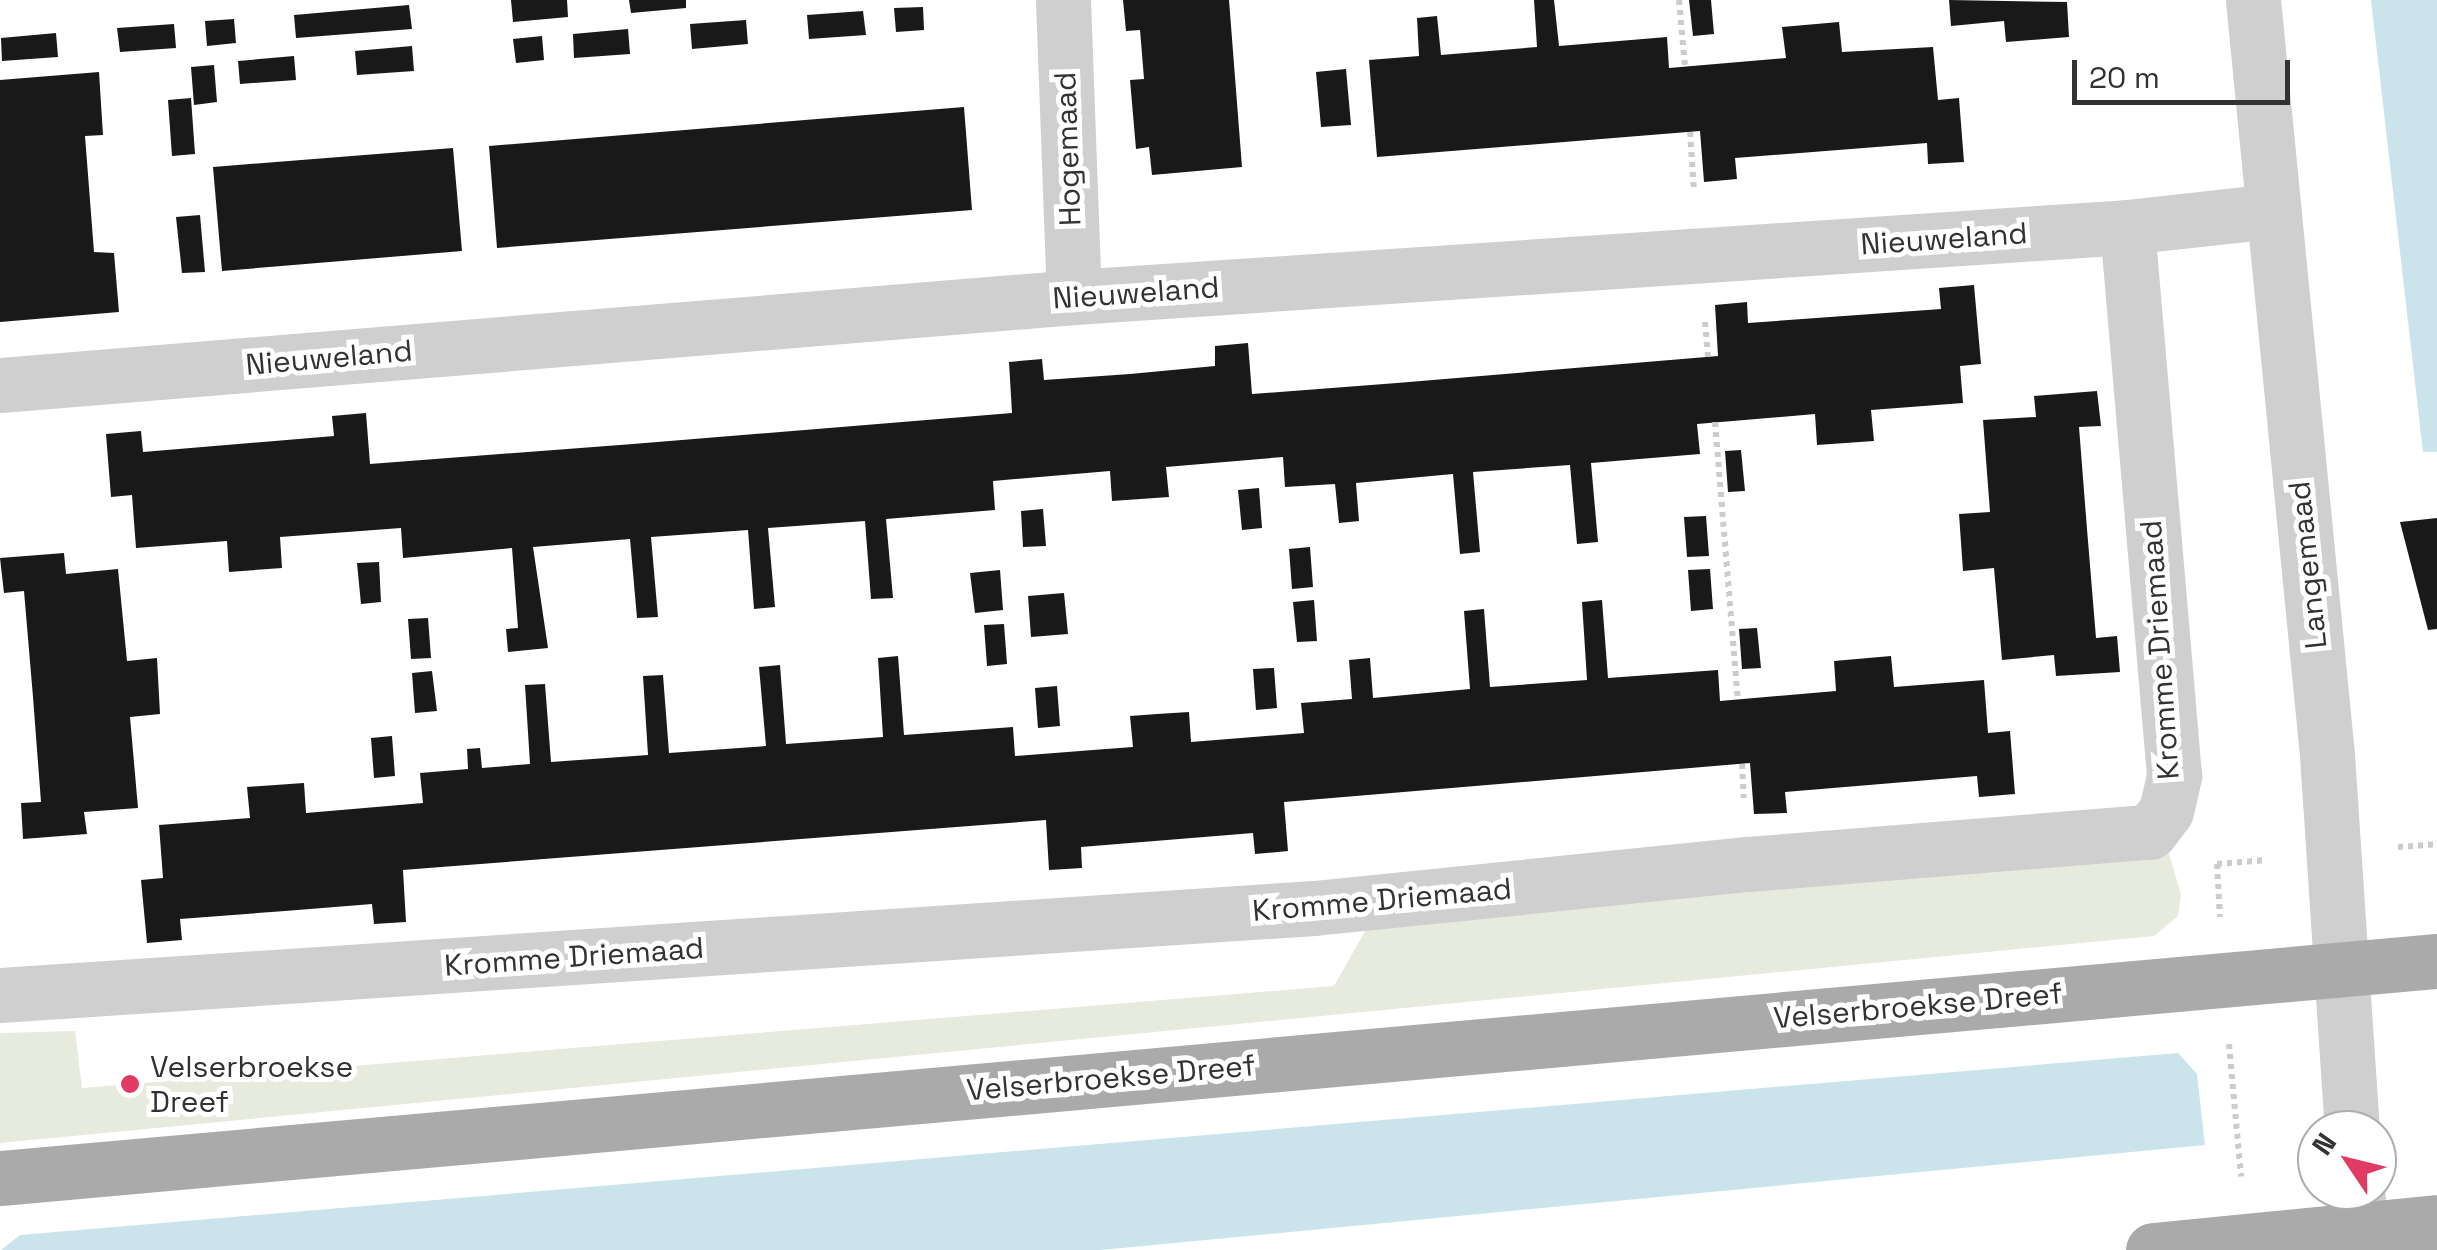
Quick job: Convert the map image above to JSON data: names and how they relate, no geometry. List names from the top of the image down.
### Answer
{
  "streets": {
    "main road": ["Velserbroekse Dreef"],
    "street": [
      "Hogemaad",
      "Nieuweland",
      "Langemaad",
      "Kromme Driemaad"
    ]
  },
  "crossings": [
    ["Hogemaad", "Nieuweland"],
    ["Nieuweland", "Langemaad"],
    ["Nieuweland", "Kromme Driemaad"],
    ["Langemaad", "Velserbroekse Dreef"]
  ],
  "places": ["Velserbroekse Dreef"],
  "scale_bar": "20 m",
  "north": "top left"
}
